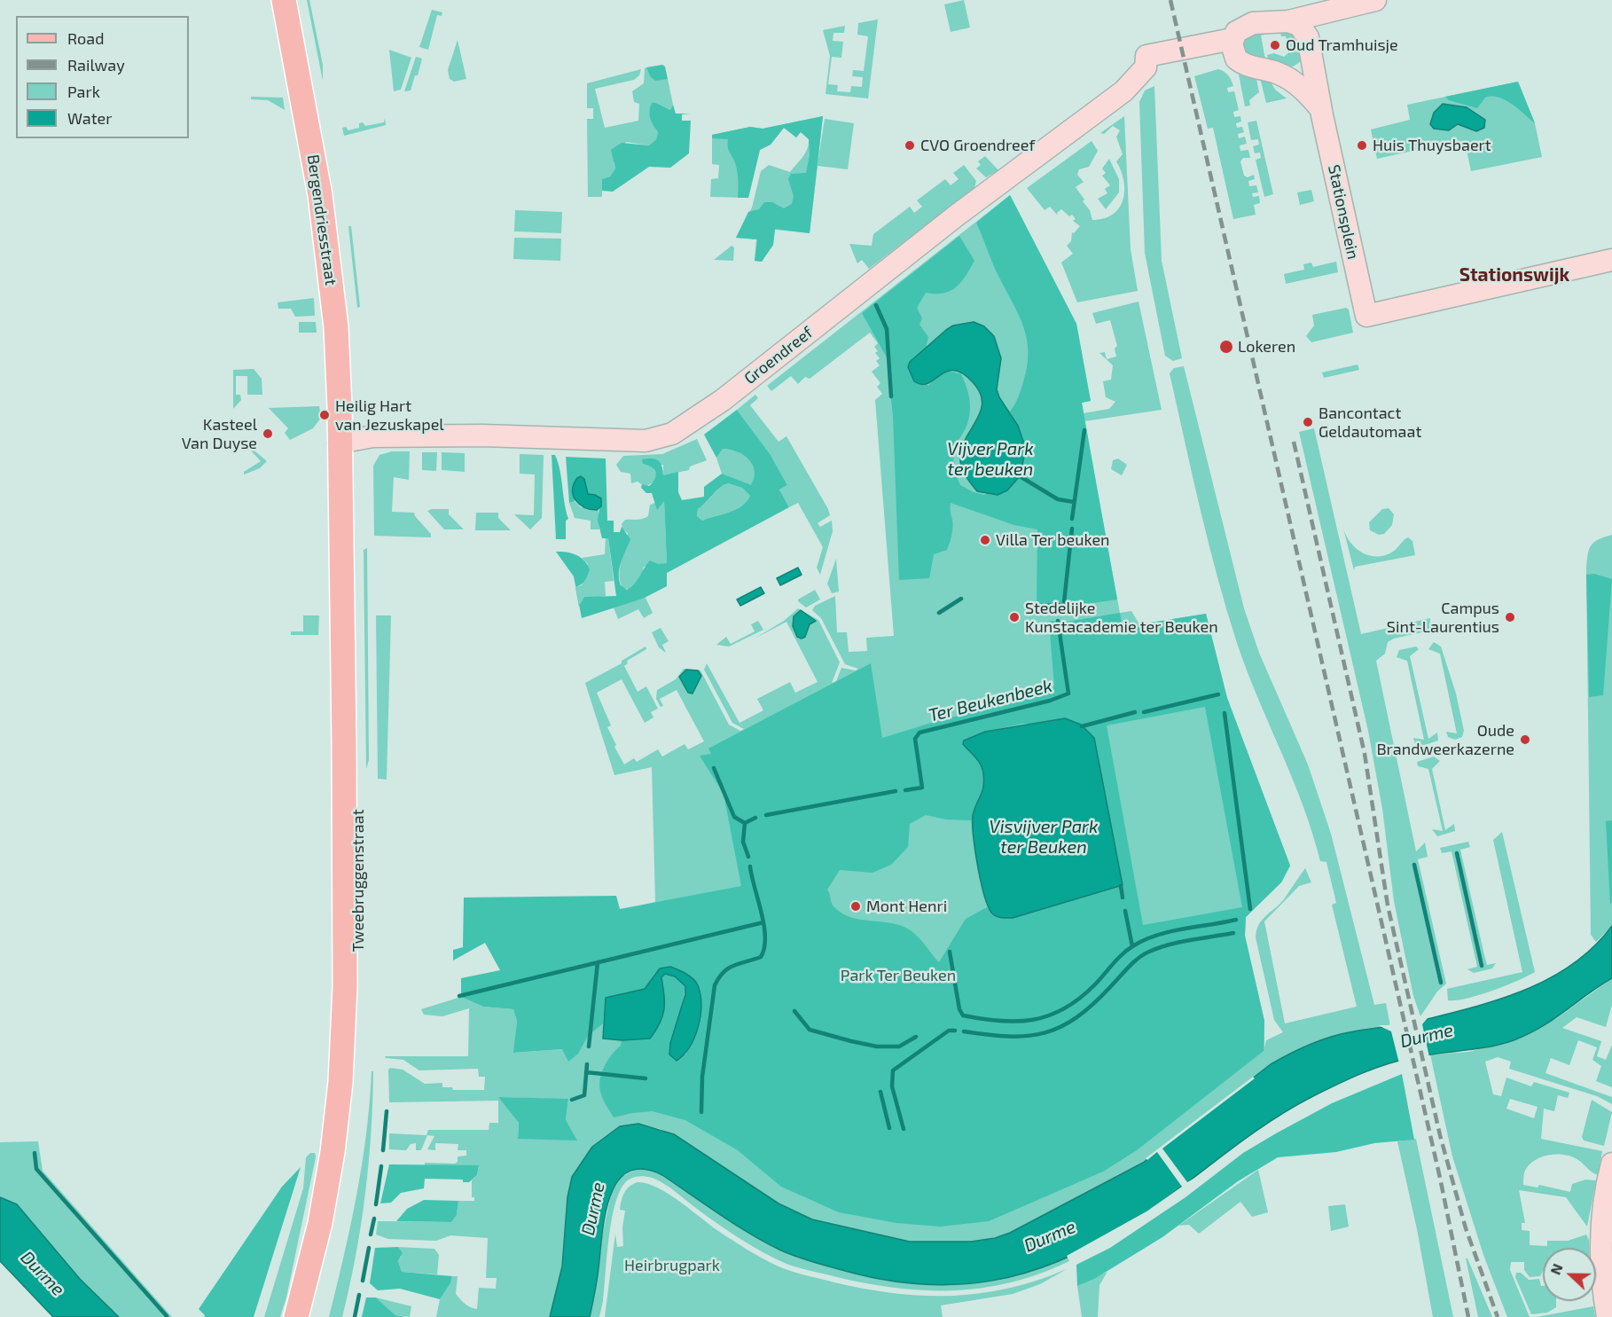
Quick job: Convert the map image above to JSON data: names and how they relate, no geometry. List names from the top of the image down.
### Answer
{
  "streets": {
    "main road": ["Bergendriesstraat", "Tweebruggenstraat"],
    "street": ["Stationsplein", "Groendreef"]
  },
  "crossings": [
    ["Stationsplein", "Groendreef"],
    ["Bergendriesstraat", "Groendreef"],
    ["Bergendriesstraat", "Tweebruggenstraat"],
    ["Groendreef", "Tweebruggenstraat"]
  ],
  "districts": ["Stationswijk"],
  "water": [
    "Vijver Park ter beuken",
    "Ter Beukenbeek",
    "Visvijver Park ter Beuken",
    "Durme"
  ],
  "parks": ["Park Ter Beuken", "Heirbrugpark"],
  "places": [
    "Oud Tramhuisje",
    "CVO Groendreef",
    "Huis Thuysbaert",
    "Lokeren",
    "Heilig Hart van Jezuskapel",
    "Bancontact Geldautomaat",
    "Kasteel Van Duyse",
    "Villa Ter beuken",
    "Stedelijke Kunstacademie ter Beuken",
    "Campus Sint-Laurentius",
    "Oude Brandweerkazerne",
    "Mont Henri"
  ],
  "legend": [
    "Road",
    "Railway",
    "Park",
    "Water"
  ],
  "north": "left"
}
